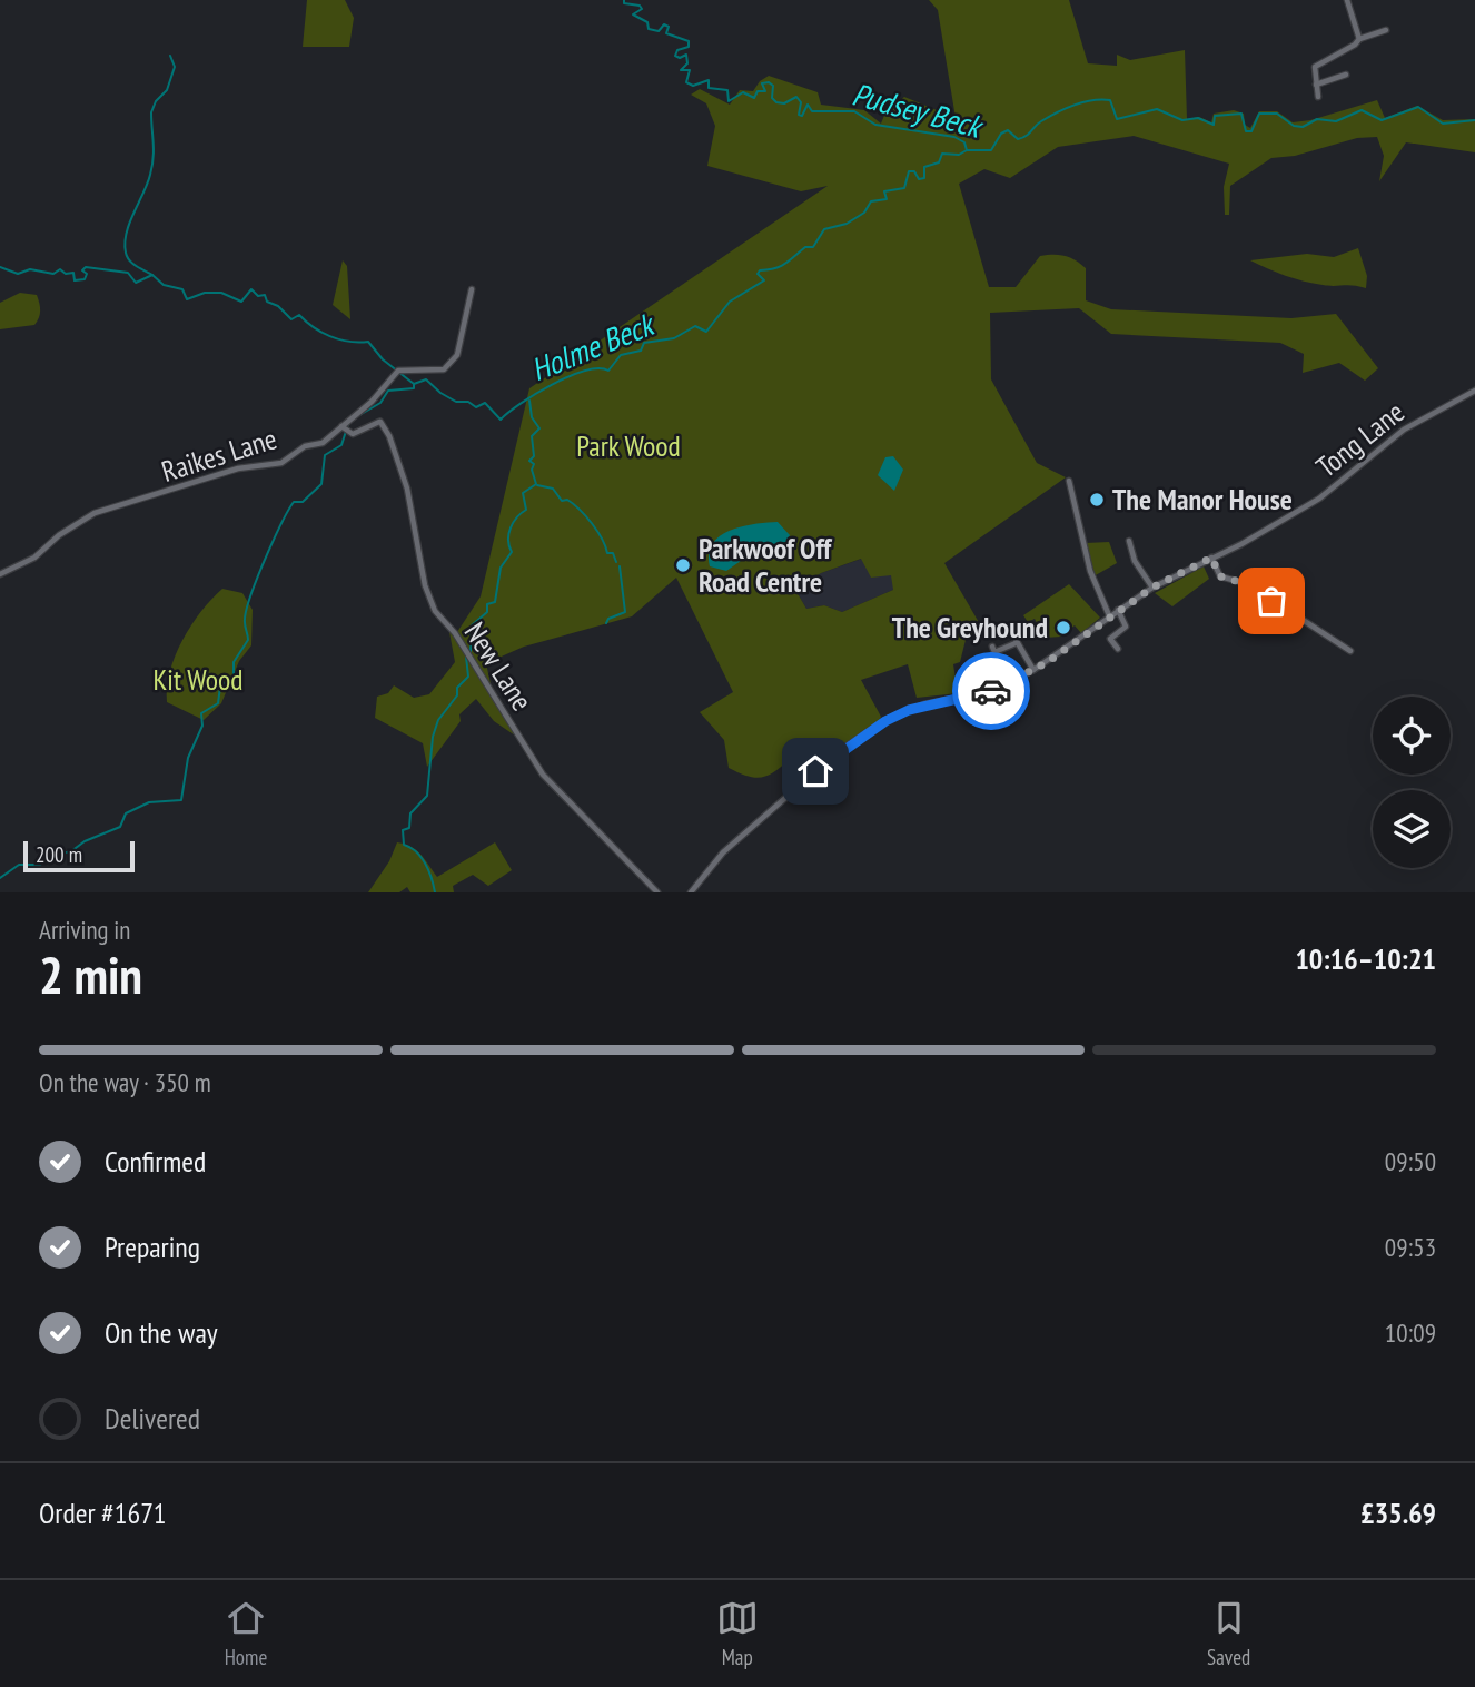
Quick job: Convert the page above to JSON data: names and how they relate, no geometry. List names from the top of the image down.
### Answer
{
  "streets": {
    "street": ["Tong Lane", "Raikes Lane", "New Lane"]
  },
  "crossings": [
    ["Raikes Lane", "New Lane"]
  ],
  "water": ["Pudsey Beck", "Holme Beck"],
  "parks": ["Park Wood", "Kit Wood"],
  "places": ["The Manor House", "Parkwoof Off Road Centre", "The Greyhound"],
  "scale_bar": "200 m",
  "page": {
    "scale": "200 m",
    "heading": ["2 min", "Arriving in", "10:16–10:21"],
    "panel": ["Order #1671", "£35.69"],
    "bar": "On the way · 350 m",
    "list": [
      ["Confirmed", "09:50"],
      ["Preparing", "09:53"],
      ["On the way", "10:09"],
      "Delivered"
    ],
    "tabs": ["Home", "Map", "Saved"]
  }
}
